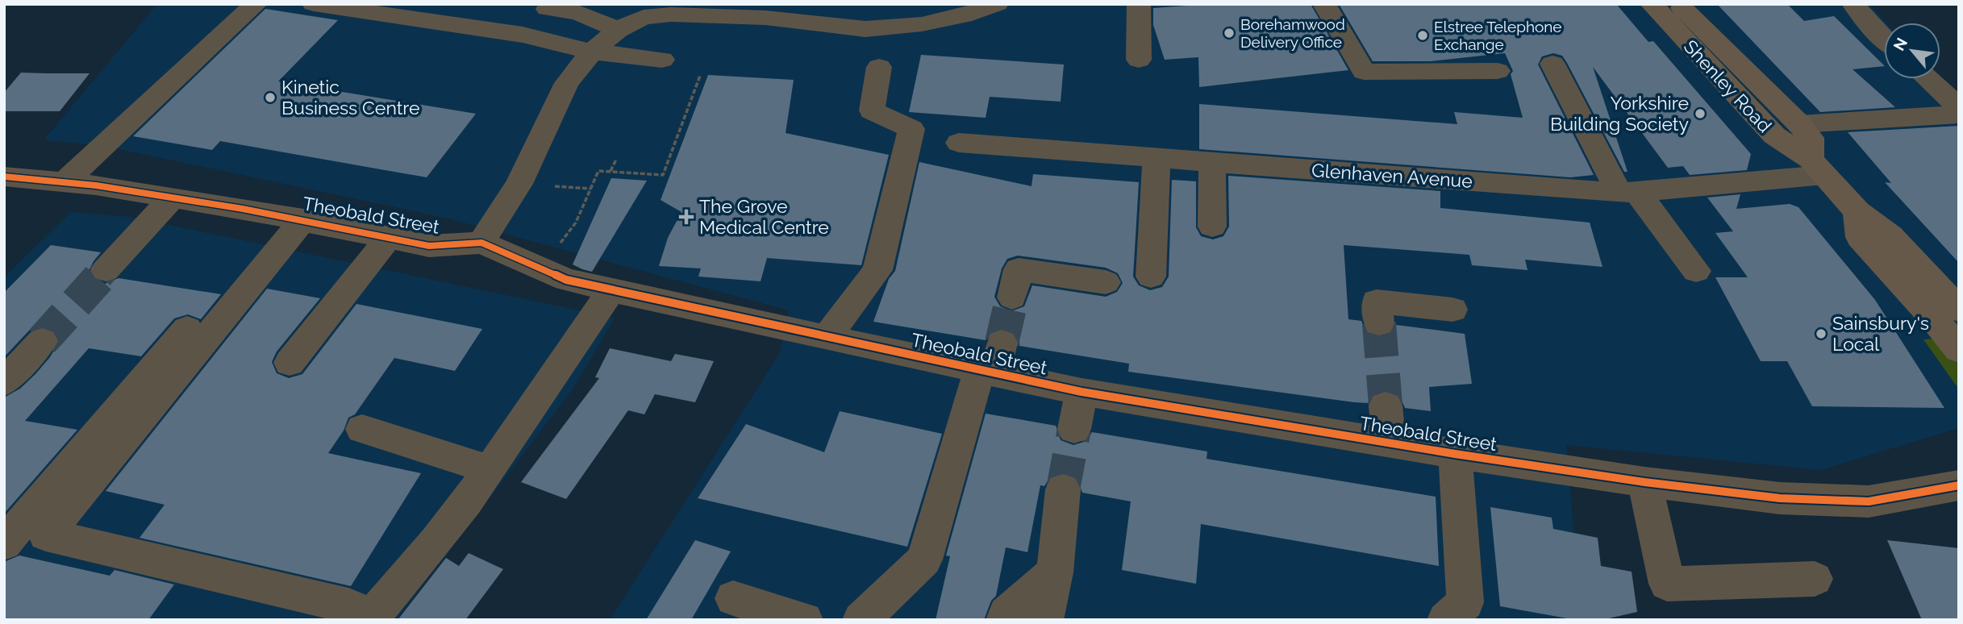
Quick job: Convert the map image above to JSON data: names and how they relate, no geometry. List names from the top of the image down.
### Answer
{
  "streets": {
    "main road": ["Shenley Road"],
    "street": ["Glenhaven Avenue", "Theobald Street"]
  },
  "crossings": [
    ["Shenley Road", "Glenhaven Avenue"]
  ],
  "places": {
    "other": [
      "Borehamwood Delivery Office",
      "Elstree Telephone Exchange",
      "Kinetic Business Centre",
      "Yorkshire Building Society",
      "Sainsbury's Local"
    ],
    "health": ["The Grove Medical Centre"]
  },
  "north": "top left"
}
